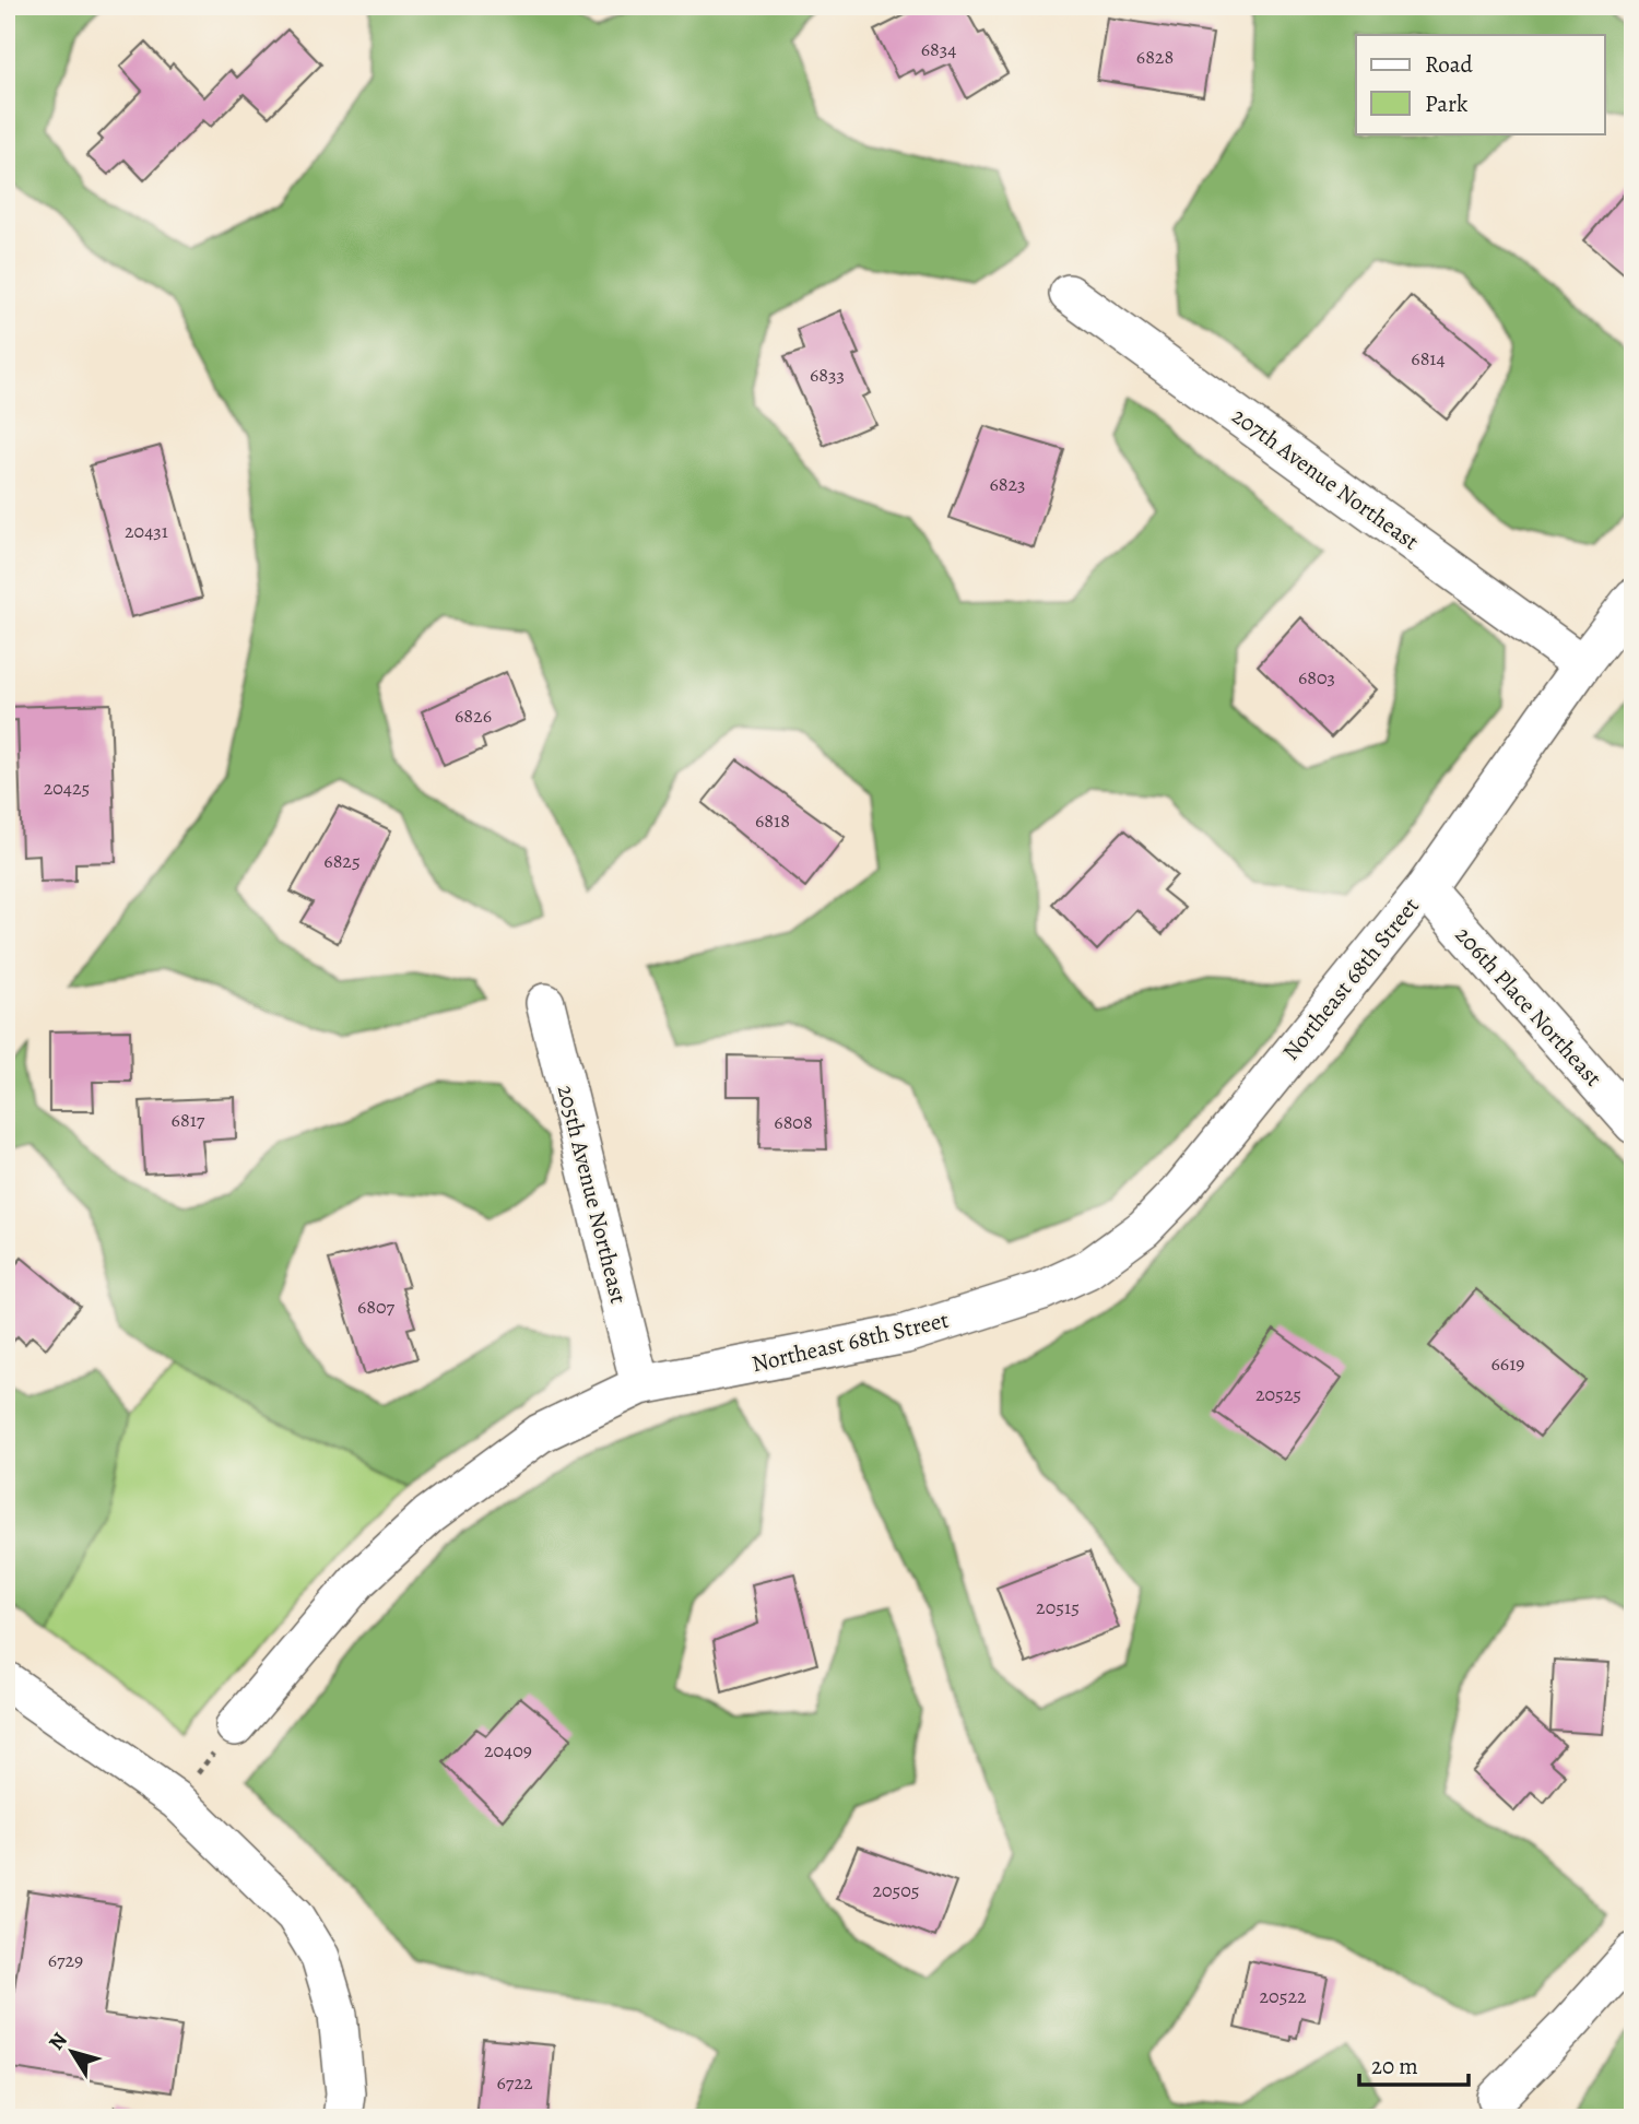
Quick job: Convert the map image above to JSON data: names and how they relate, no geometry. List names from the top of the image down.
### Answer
{
  "streets": {
    "street": [
      "207th Avenue Northeast",
      "Northeast 68th Street",
      "206th Place Northeast",
      "205th Avenue Northeast"
    ]
  },
  "crossings": [
    ["207th Avenue Northeast", "Northeast 68th Street"],
    ["Northeast 68th Street", "206th Place Northeast"],
    ["Northeast 68th Street", "205th Avenue Northeast"]
  ],
  "house_numbers": [
    "6834",
    "6828",
    "6814",
    "6833",
    "6823",
    "20431",
    "6803",
    "6826",
    "20425",
    "6818",
    "6825",
    "6817",
    "6808",
    "6807",
    "6619",
    "20525",
    "20515",
    "20409",
    "20505",
    "6729",
    "20522",
    "6722"
  ],
  "legend": ["Road", "Park"],
  "scale_bar": "20 m",
  "north": "top left"
}
